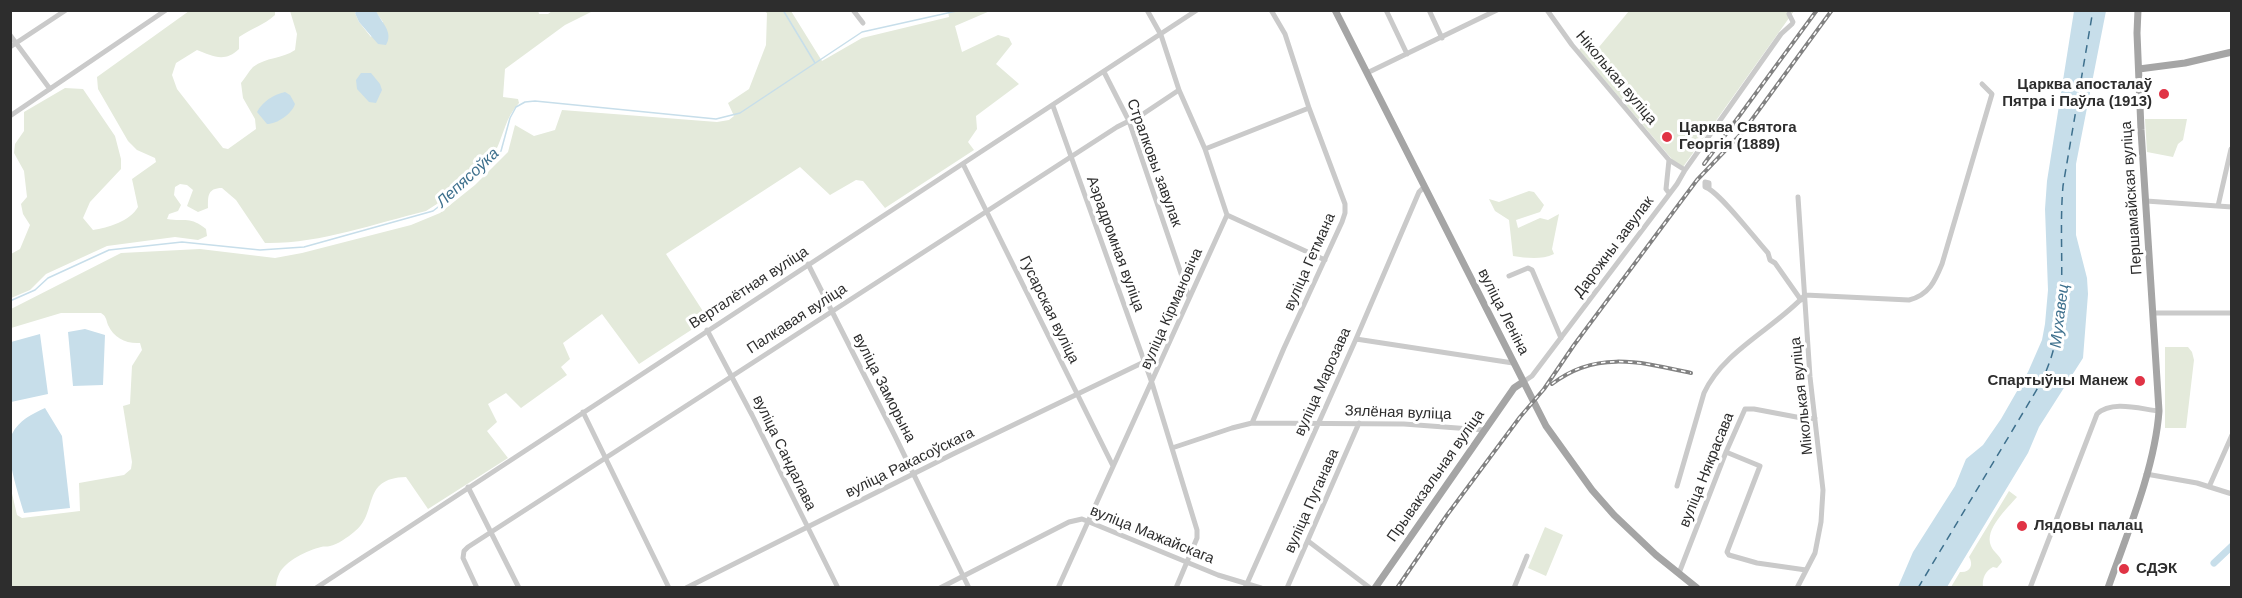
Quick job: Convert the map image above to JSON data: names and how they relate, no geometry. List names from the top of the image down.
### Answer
{
  "streets": {
    "main road": ["Першамайская вуліца", "вуліца Леніна", "Прывакзальная вуліца"],
    "street": [
      "Ніколькая вуліца",
      "Стралковы завулак",
      "Аэрадромная вуліца",
      "Дарожны завулак",
      "вуліца Гетмана",
      "Верталётная вуліца",
      "вуліца Кірмановіча",
      "Гусарская вуліца",
      "Палкавая вуліца",
      "вуліца Марозава",
      "вуліца Заморына",
      "Міколькая вуліца",
      "Зялёная вуліца",
      "вуліца Сандалава",
      "вуліца Ракасоўскага",
      "вуліца Някрасава",
      "вуліца Пуганава",
      "вуліца Мажайскага"
    ]
  },
  "crossings": [
    ["Ніколькая вуліца", "Дарожны завулак"],
    ["Стралковы завулак", "Верталётная вуліца"],
    ["Стралковы завулак", "вуліца Кірмановіча"],
    ["Стралковы завулак", "Палкавая вуліца"],
    ["Аэрадромная вуліца", "Верталётная вуліца"],
    ["Аэрадромная вуліца", "вуліца Кірмановіча"],
    ["Аэрадромная вуліца", "Палкавая вуліца"],
    ["Аэрадромная вуліца", "Зялёная вуліца"],
    ["Аэрадромная вуліца", "вуліца Ракасоўскага"],
    ["Аэрадромная вуліца", "вуліца Мажайскага"],
    ["Дарожны завулак", "вуліца Леніна"],
    ["Дарожны завулак", "Прывакзальная вуліца"],
    ["вуліца Гетмана", "Зялёная вуліца"],
    ["Верталётная вуліца", "Гусарская вуліца"],
    ["Верталётная вуліца", "вуліца Заморына"],
    ["Верталётная вуліца", "вуліца Сандалава"],
    ["вуліца Кірмановіча", "Гусарская вуліца"],
    ["вуліца Кірмановіча", "вуліца Мажайскага"],
    ["Гусарская вуліца", "Палкавая вуліца"],
    ["Гусарская вуліца", "вуліца Ракасоўскага"],
    ["вуліца Леніна", "вуліца Марозава"],
    ["вуліца Леніна", "вуліца Някрасава"],
    ["вуліца Леніна", "Прывакзальная вуліца"],
    ["Палкавая вуліца", "вуліца Заморына"],
    ["Палкавая вуліца", "вуліца Сандалава"],
    ["вуліца Марозава", "Зялёная вуліца"],
    ["вуліца Марозава", "вуліца Мажайскага"],
    ["вуліца Заморына", "вуліца Ракасоўскага"],
    ["вуліца Заморына", "вуліца Мажайскага"],
    ["Міколькая вуліца", "вуліца Някрасава"],
    ["Зялёная вуліца", "Прывакзальная вуліца"],
    ["Зялёная вуліца", "вуліца Пуганава"],
    ["вуліца Сандалава", "вуліца Ракасоўскага"]
  ],
  "water": ["Лепясоўка", "Мухавец"],
  "places": [
    "Царква апосталаў Пятра і Паўла (1913)",
    "Царква Святога Георгія (1889)",
    "Спартыўны Манеж",
    "Лядовы палац",
    "СДЭК"
  ]
}
